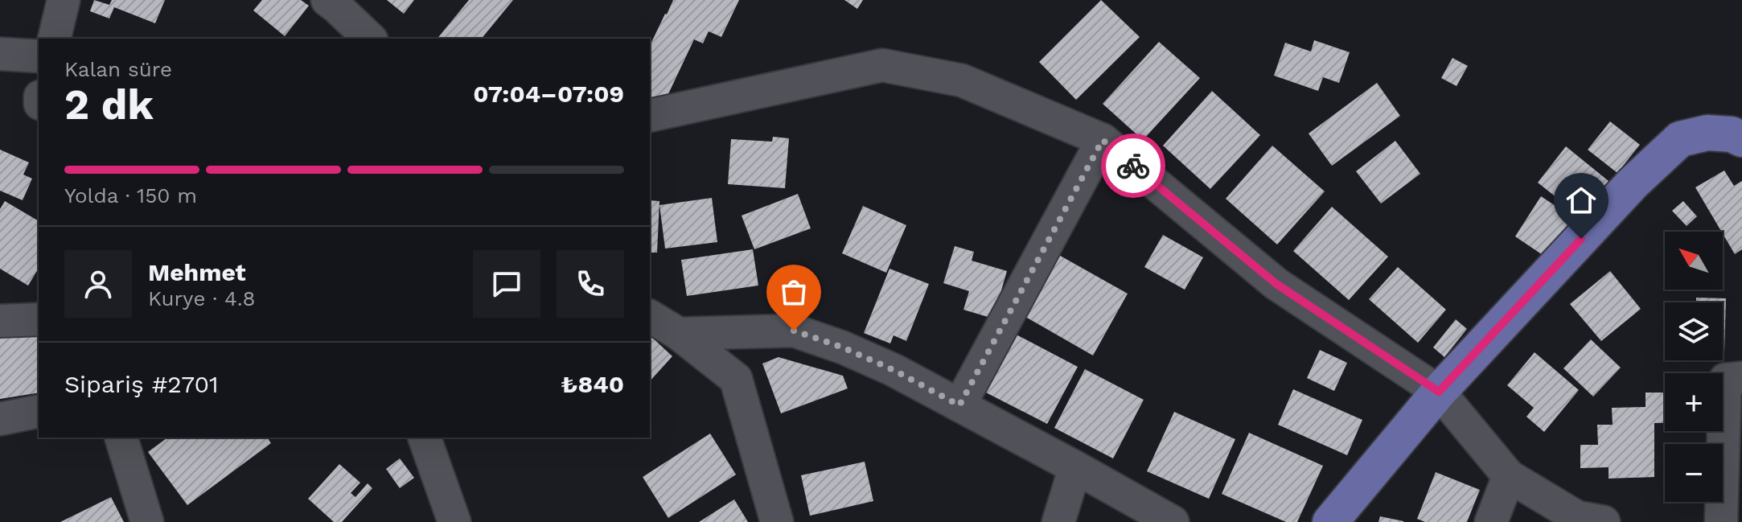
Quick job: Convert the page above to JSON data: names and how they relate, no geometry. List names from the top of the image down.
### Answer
{
  "north": "top left",
  "page": {
    "heading": ["2 dk", "Kalan süre", "07:04–07:09"],
    "panel": [
      "Mehmet",
      "Kurye · 4.8",
      "Sipariş #2701",
      "₺840"
    ],
    "bar": "Yolda · 150 m",
    "map_buttons": ["+", "−"]
  }
}
